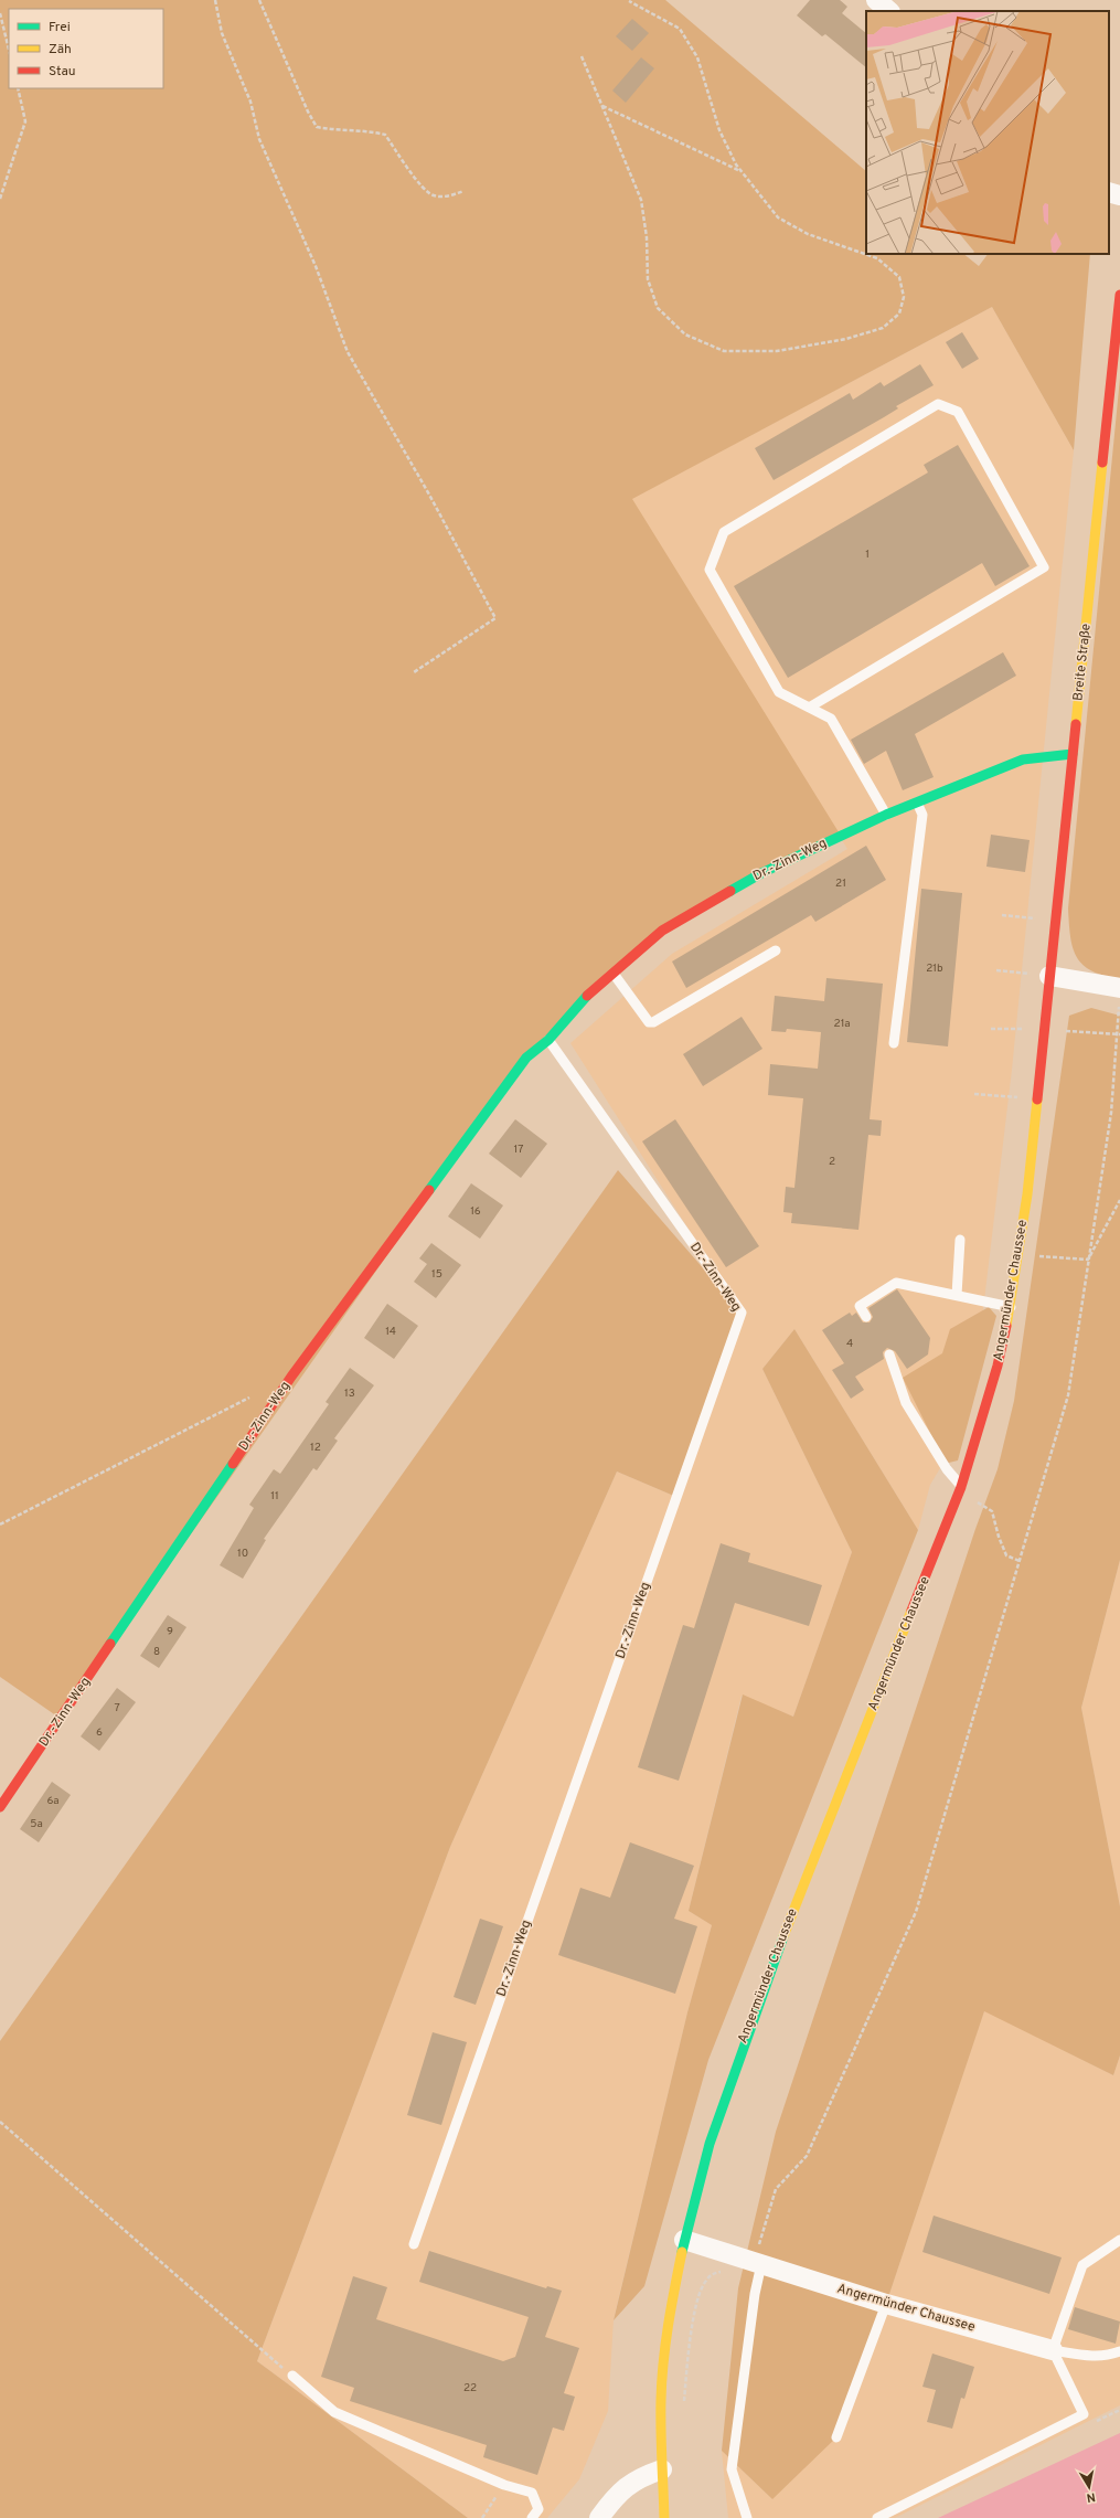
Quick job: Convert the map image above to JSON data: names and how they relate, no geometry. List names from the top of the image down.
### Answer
{
  "streets": {
    "main road": ["Breite Straße", "Dr.-Zinn-Weg", "Angermünder Chaussee"]
  },
  "crossings": [
    ["Breite Straße", "Dr.-Zinn-Weg"],
    ["Breite Straße", "Angermünder Chaussee"]
  ],
  "house_numbers": [
    "1",
    "21",
    "21b",
    "21a",
    "17",
    "2",
    "16",
    "15",
    "14",
    "4",
    "13",
    "12",
    "11",
    "10",
    "9",
    "8",
    "7",
    "6",
    "6a",
    "5a",
    "22"
  ],
  "legend": ["Frei", "Zäh", "Stau"],
  "north": "bottom"
}
